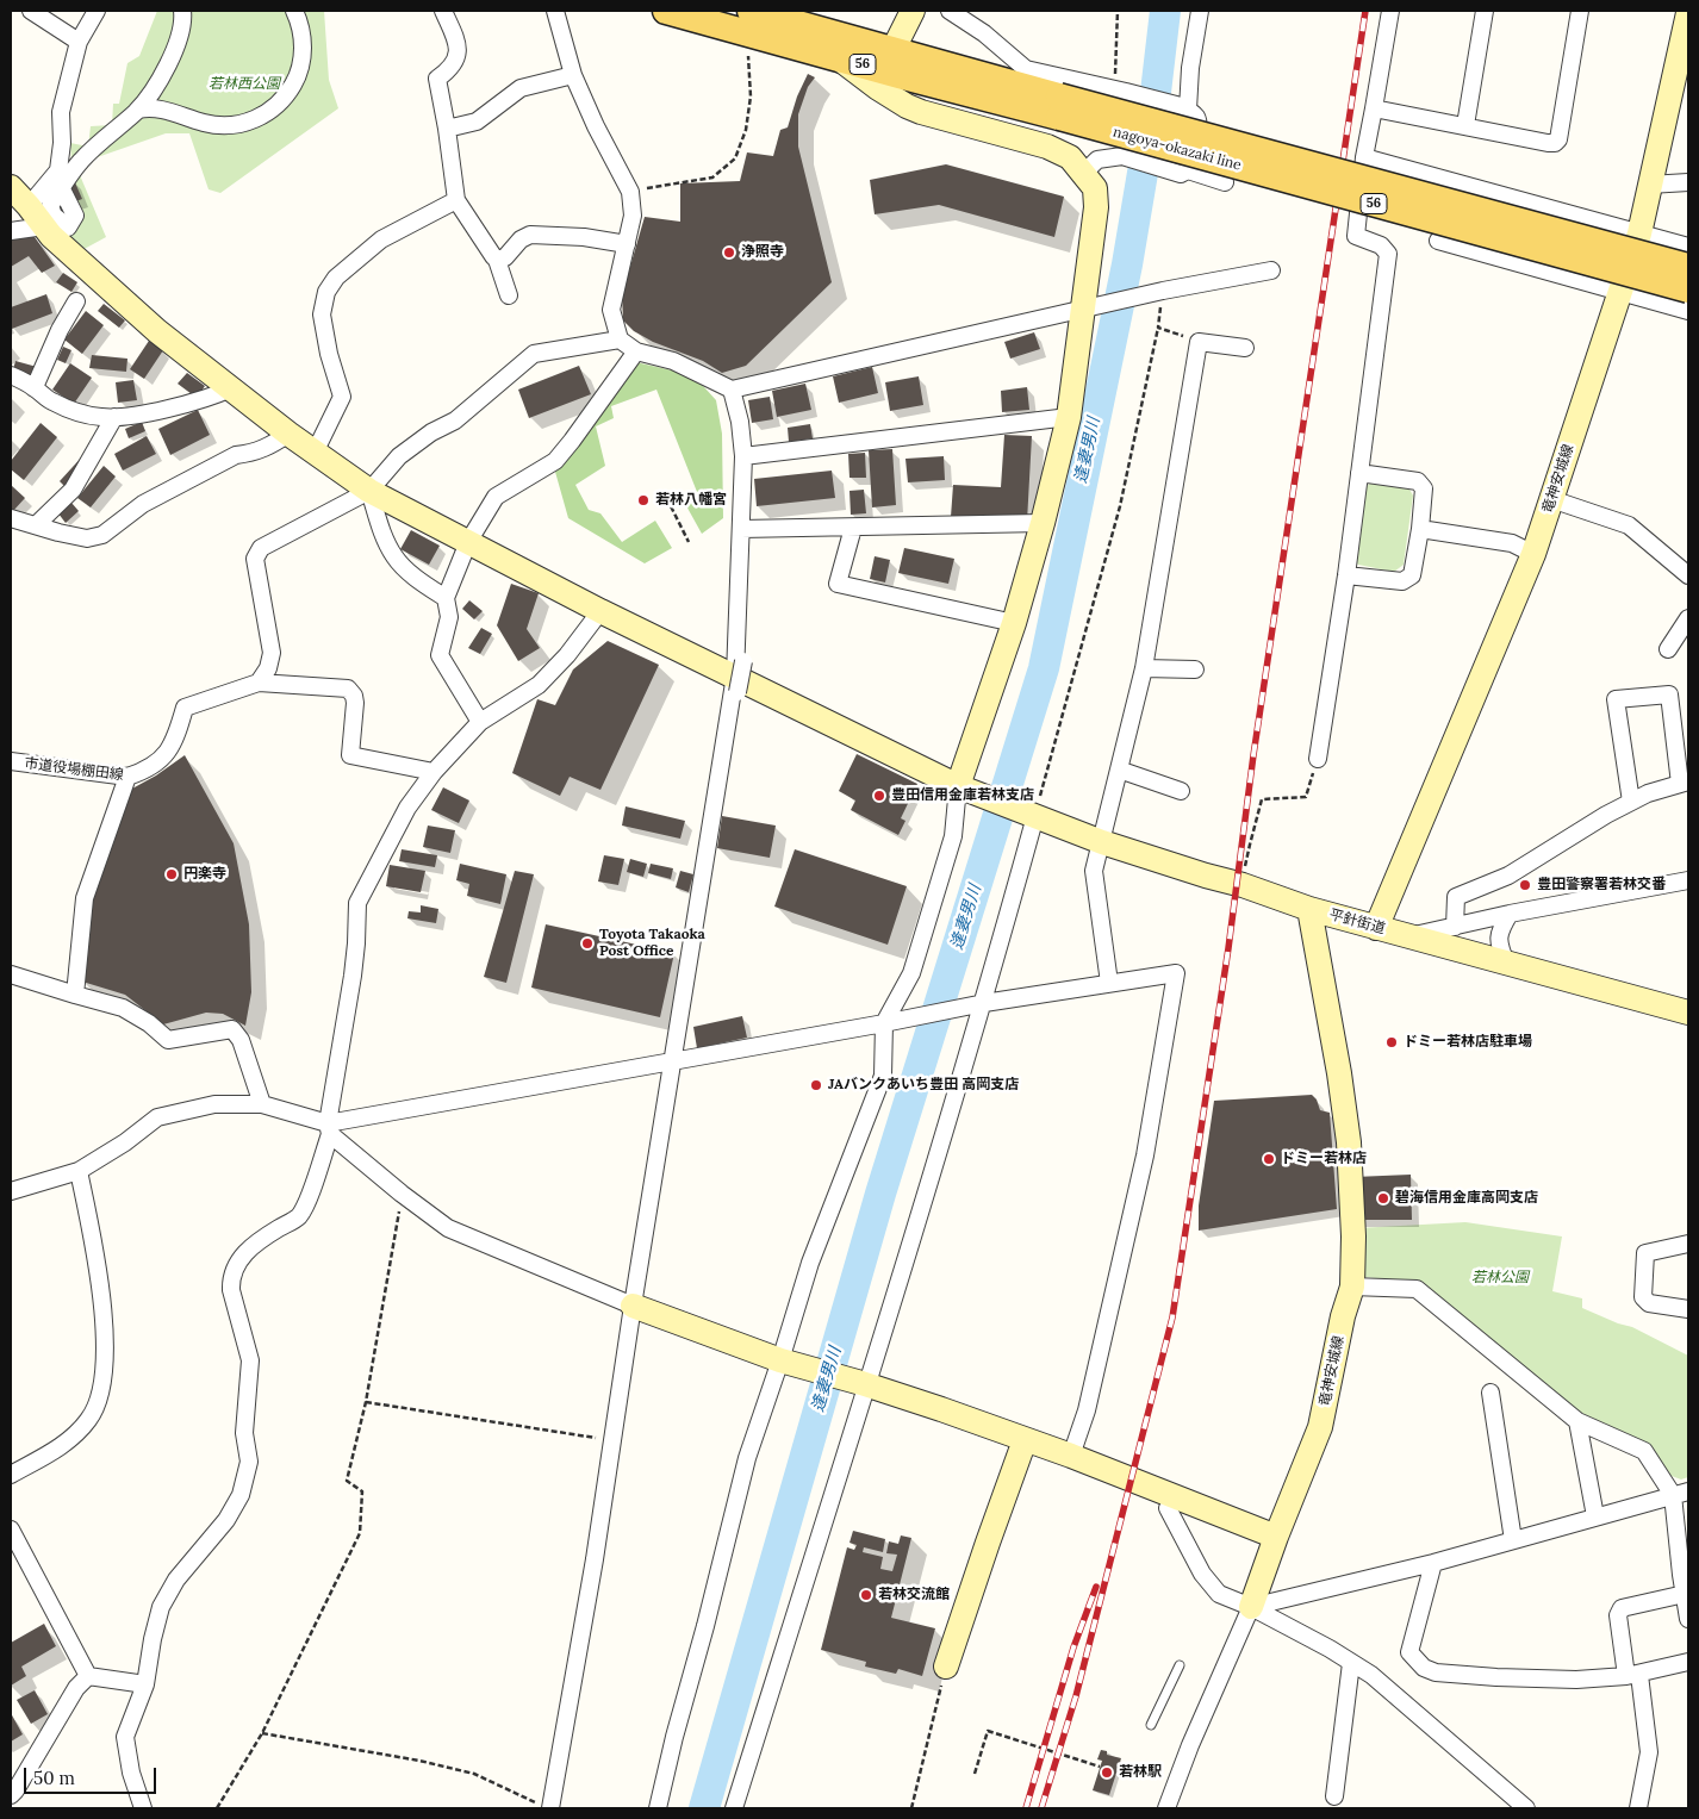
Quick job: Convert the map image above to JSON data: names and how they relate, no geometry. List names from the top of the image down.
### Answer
{
  "streets": {
    "main road": ["56", "nagoya-okazaki line"],
    "street": ["竜神安城線", "市道役場棚田線", "平針街道"]
  },
  "crossings": [
    ["竜神安城線", "平針街道"]
  ],
  "water": ["逢妻男川"],
  "parks": ["若林西公園", "若林公園"],
  "places": [
    "浄照寺",
    "若林八幡宮",
    "豊田信用金庫若林支店",
    "円楽寺",
    "豊田警察署若林交番",
    "Toyota Takaoka Post Office",
    "ドミー若林店駐車場",
    "JAバンクあいち豊田 高岡支店",
    "ドミー若林店",
    "碧海信用金庫高岡支店",
    "若林交流館",
    "若林駅"
  ],
  "scale_bar": "50 m"
}
